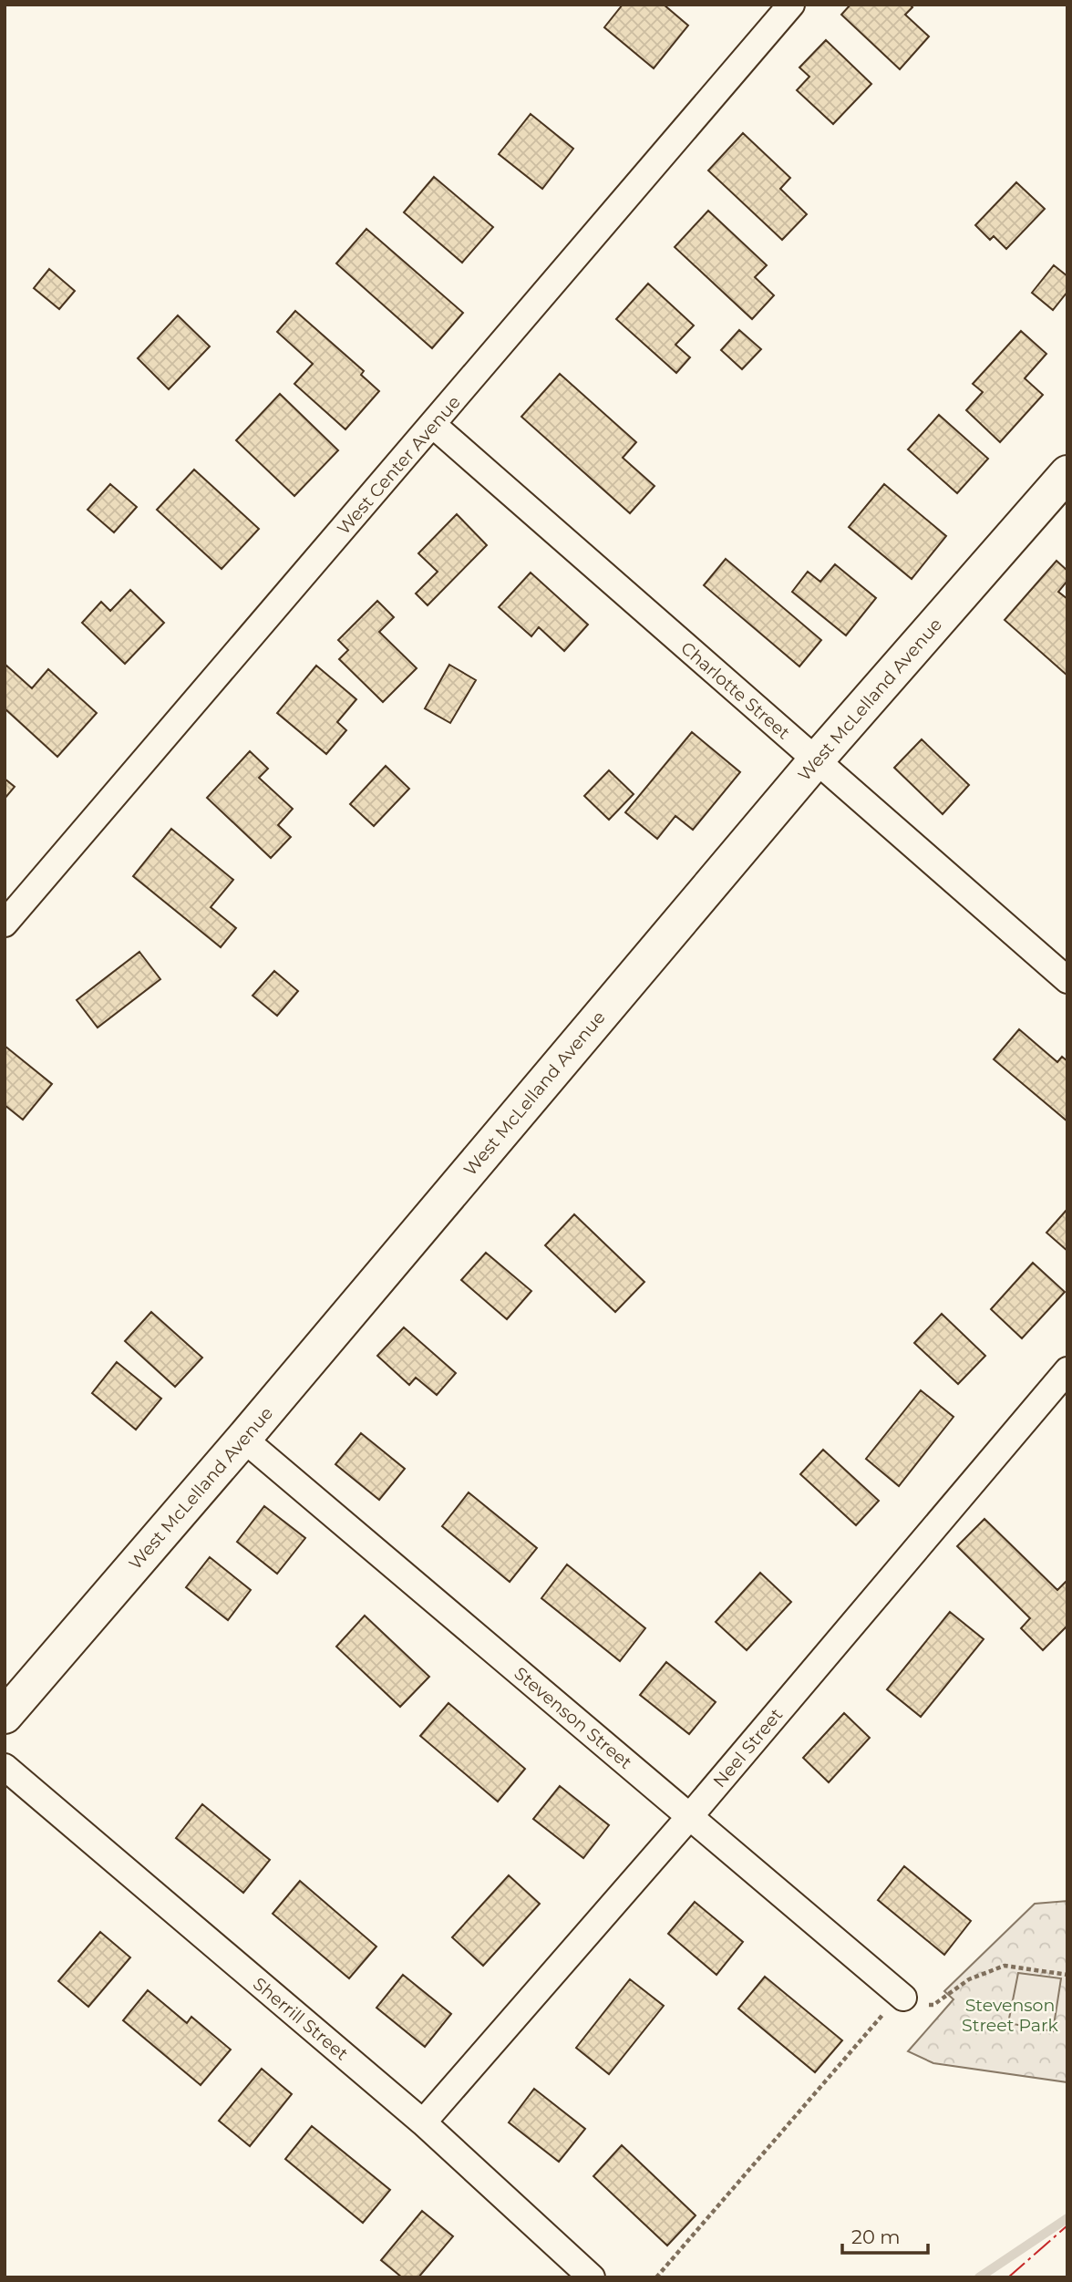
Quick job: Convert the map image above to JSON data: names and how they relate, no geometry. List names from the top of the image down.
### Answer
{
  "streets": {
    "street": [
      "West Center Avenue",
      "Charlotte Street",
      "West McLelland Avenue",
      "Stevenson Street",
      "Neel Street",
      "Sherrill Street"
    ]
  },
  "crossings": [
    ["West Center Avenue", "Charlotte Street"],
    ["Charlotte Street", "West McLelland Avenue"],
    ["West McLelland Avenue", "Stevenson Street"],
    ["Stevenson Street", "Neel Street"],
    ["Neel Street", "Sherrill Street"]
  ],
  "parks": ["Stevenson Street Park"],
  "scale_bar": "20 m"
}
